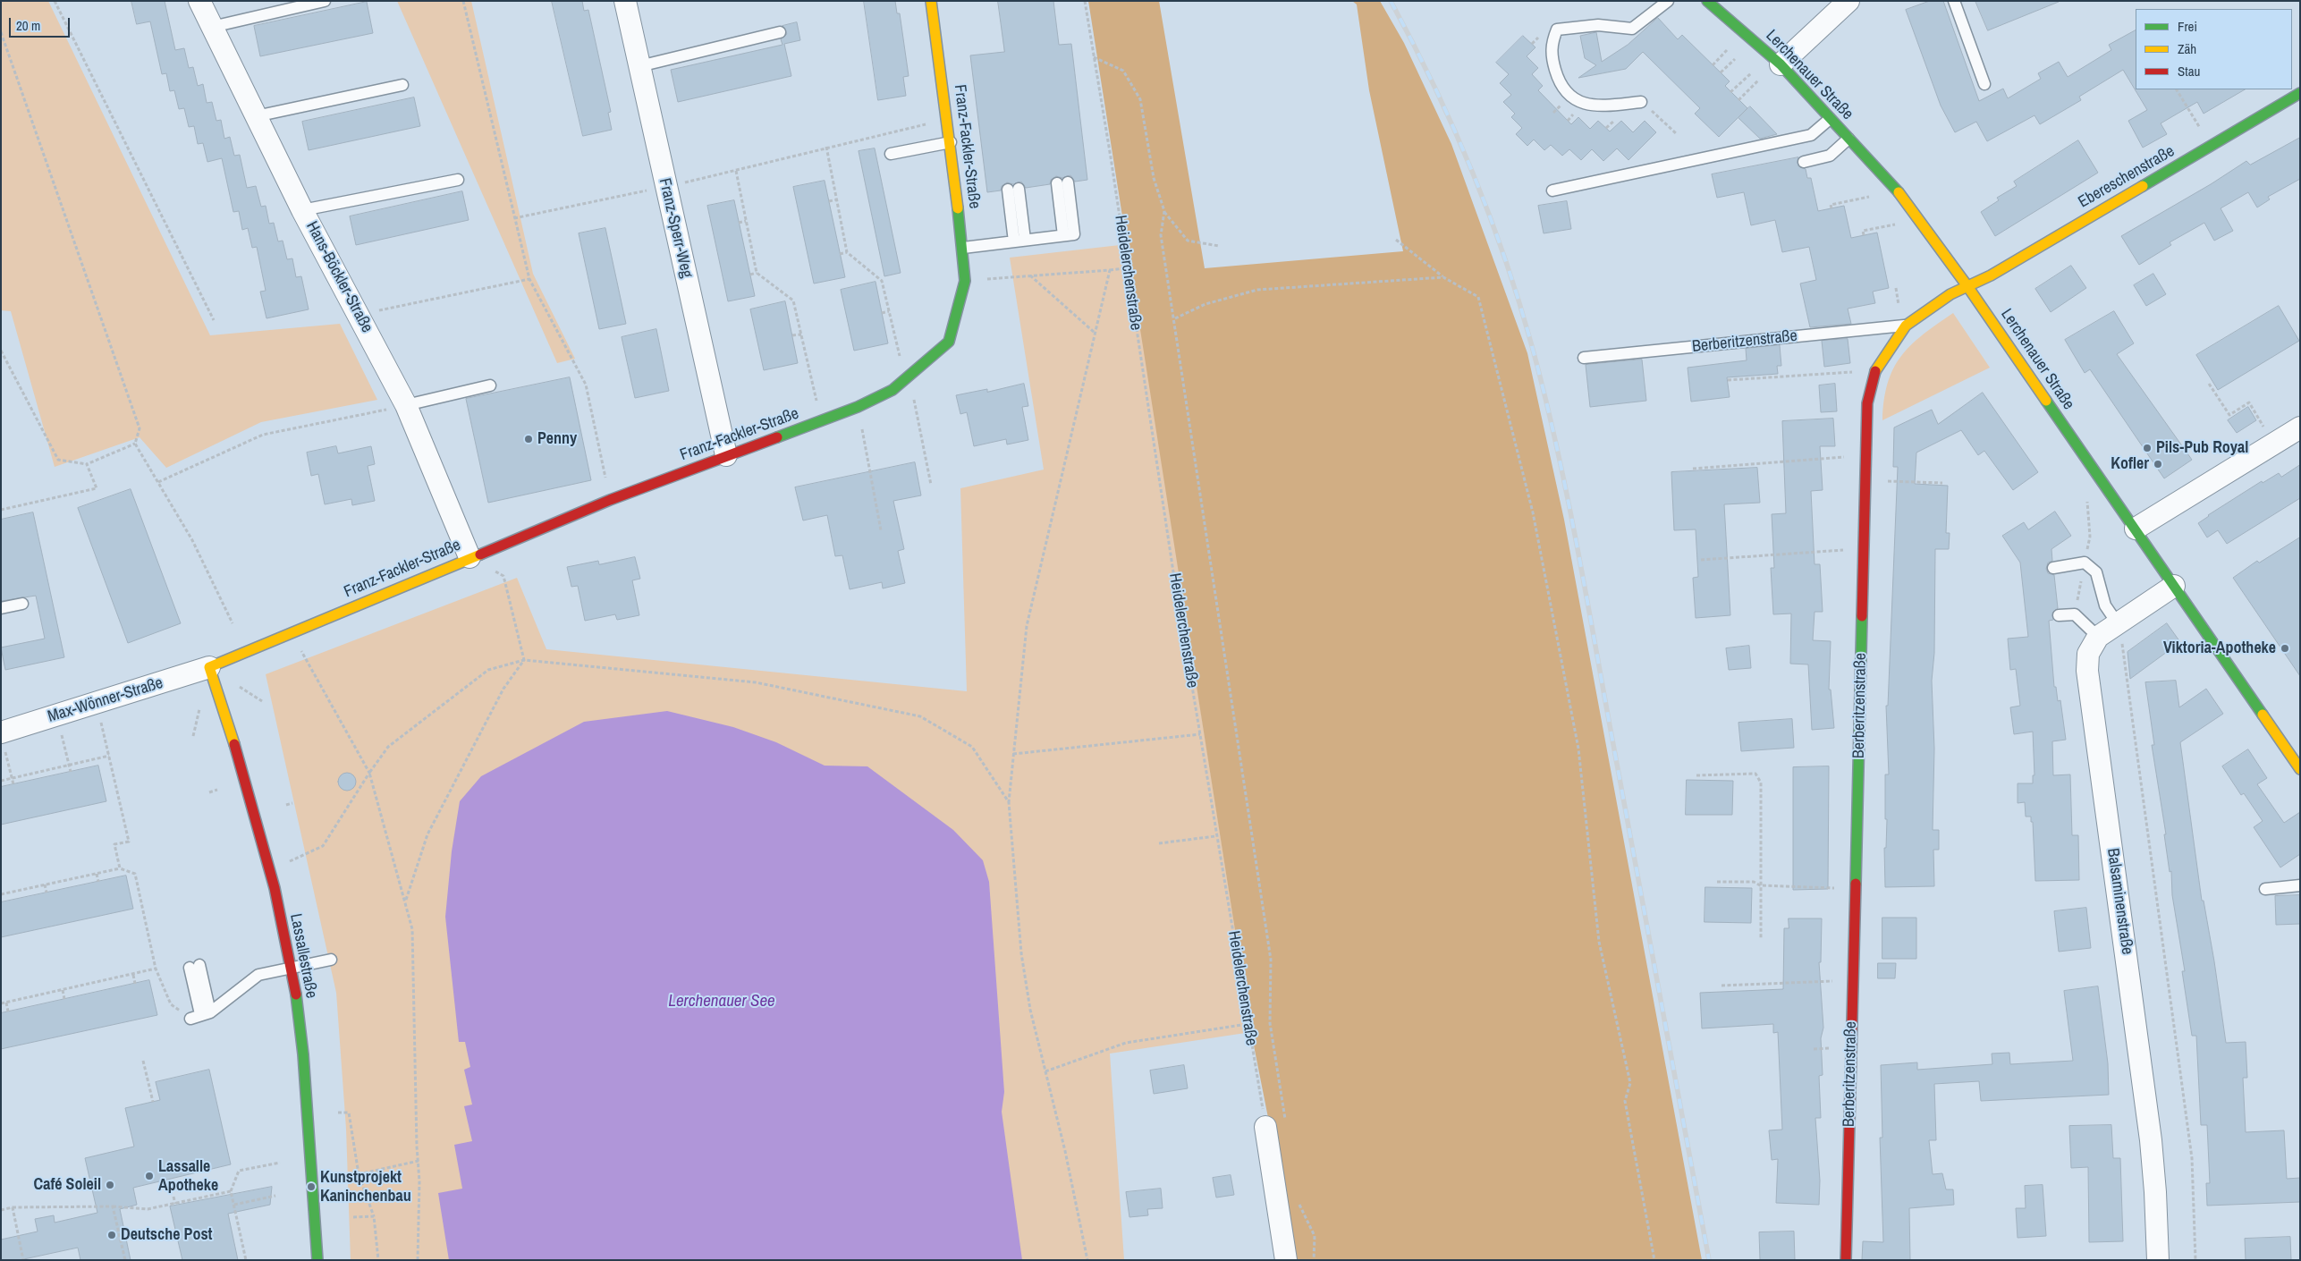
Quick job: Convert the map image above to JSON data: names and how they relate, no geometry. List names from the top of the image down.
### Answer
{
  "streets": {
    "street": [
      "Lerchenauer Straße",
      "Franz-Fackler-Straße",
      "Ebereschenstraße",
      "Franz-Sperr-Weg",
      "Hans-Böckler-Straße",
      "Berberitzenstraße",
      "Max-Wönner-Straße",
      "Balsaminenstraße",
      "Lassallestraße"
    ],
    "path": ["Heidelerchenstraße"]
  },
  "crossings": [
    ["Lerchenauer Straße", "Ebereschenstraße"],
    ["Lerchenauer Straße", "Berberitzenstraße"],
    ["Lerchenauer Straße", "Balsaminenstraße"],
    ["Franz-Fackler-Straße", "Franz-Sperr-Weg"],
    ["Franz-Fackler-Straße", "Hans-Böckler-Straße"],
    ["Franz-Fackler-Straße", "Max-Wönner-Straße"],
    ["Franz-Fackler-Straße", "Lassallestraße"],
    ["Ebereschenstraße", "Berberitzenstraße"],
    ["Max-Wönner-Straße", "Lassallestraße"]
  ],
  "water": ["Lerchenauer See"],
  "places": [
    "Penny",
    "Pils-Pub Royal",
    "Kofler",
    "Viktoria-Apotheke",
    "Lassalle Apotheke",
    "Café Soleil",
    "Kunstprojekt Kaninchenbau",
    "Deutsche Post"
  ],
  "legend": ["Frei", "Zäh", "Stau"],
  "scale_bar": "20 m"
}
